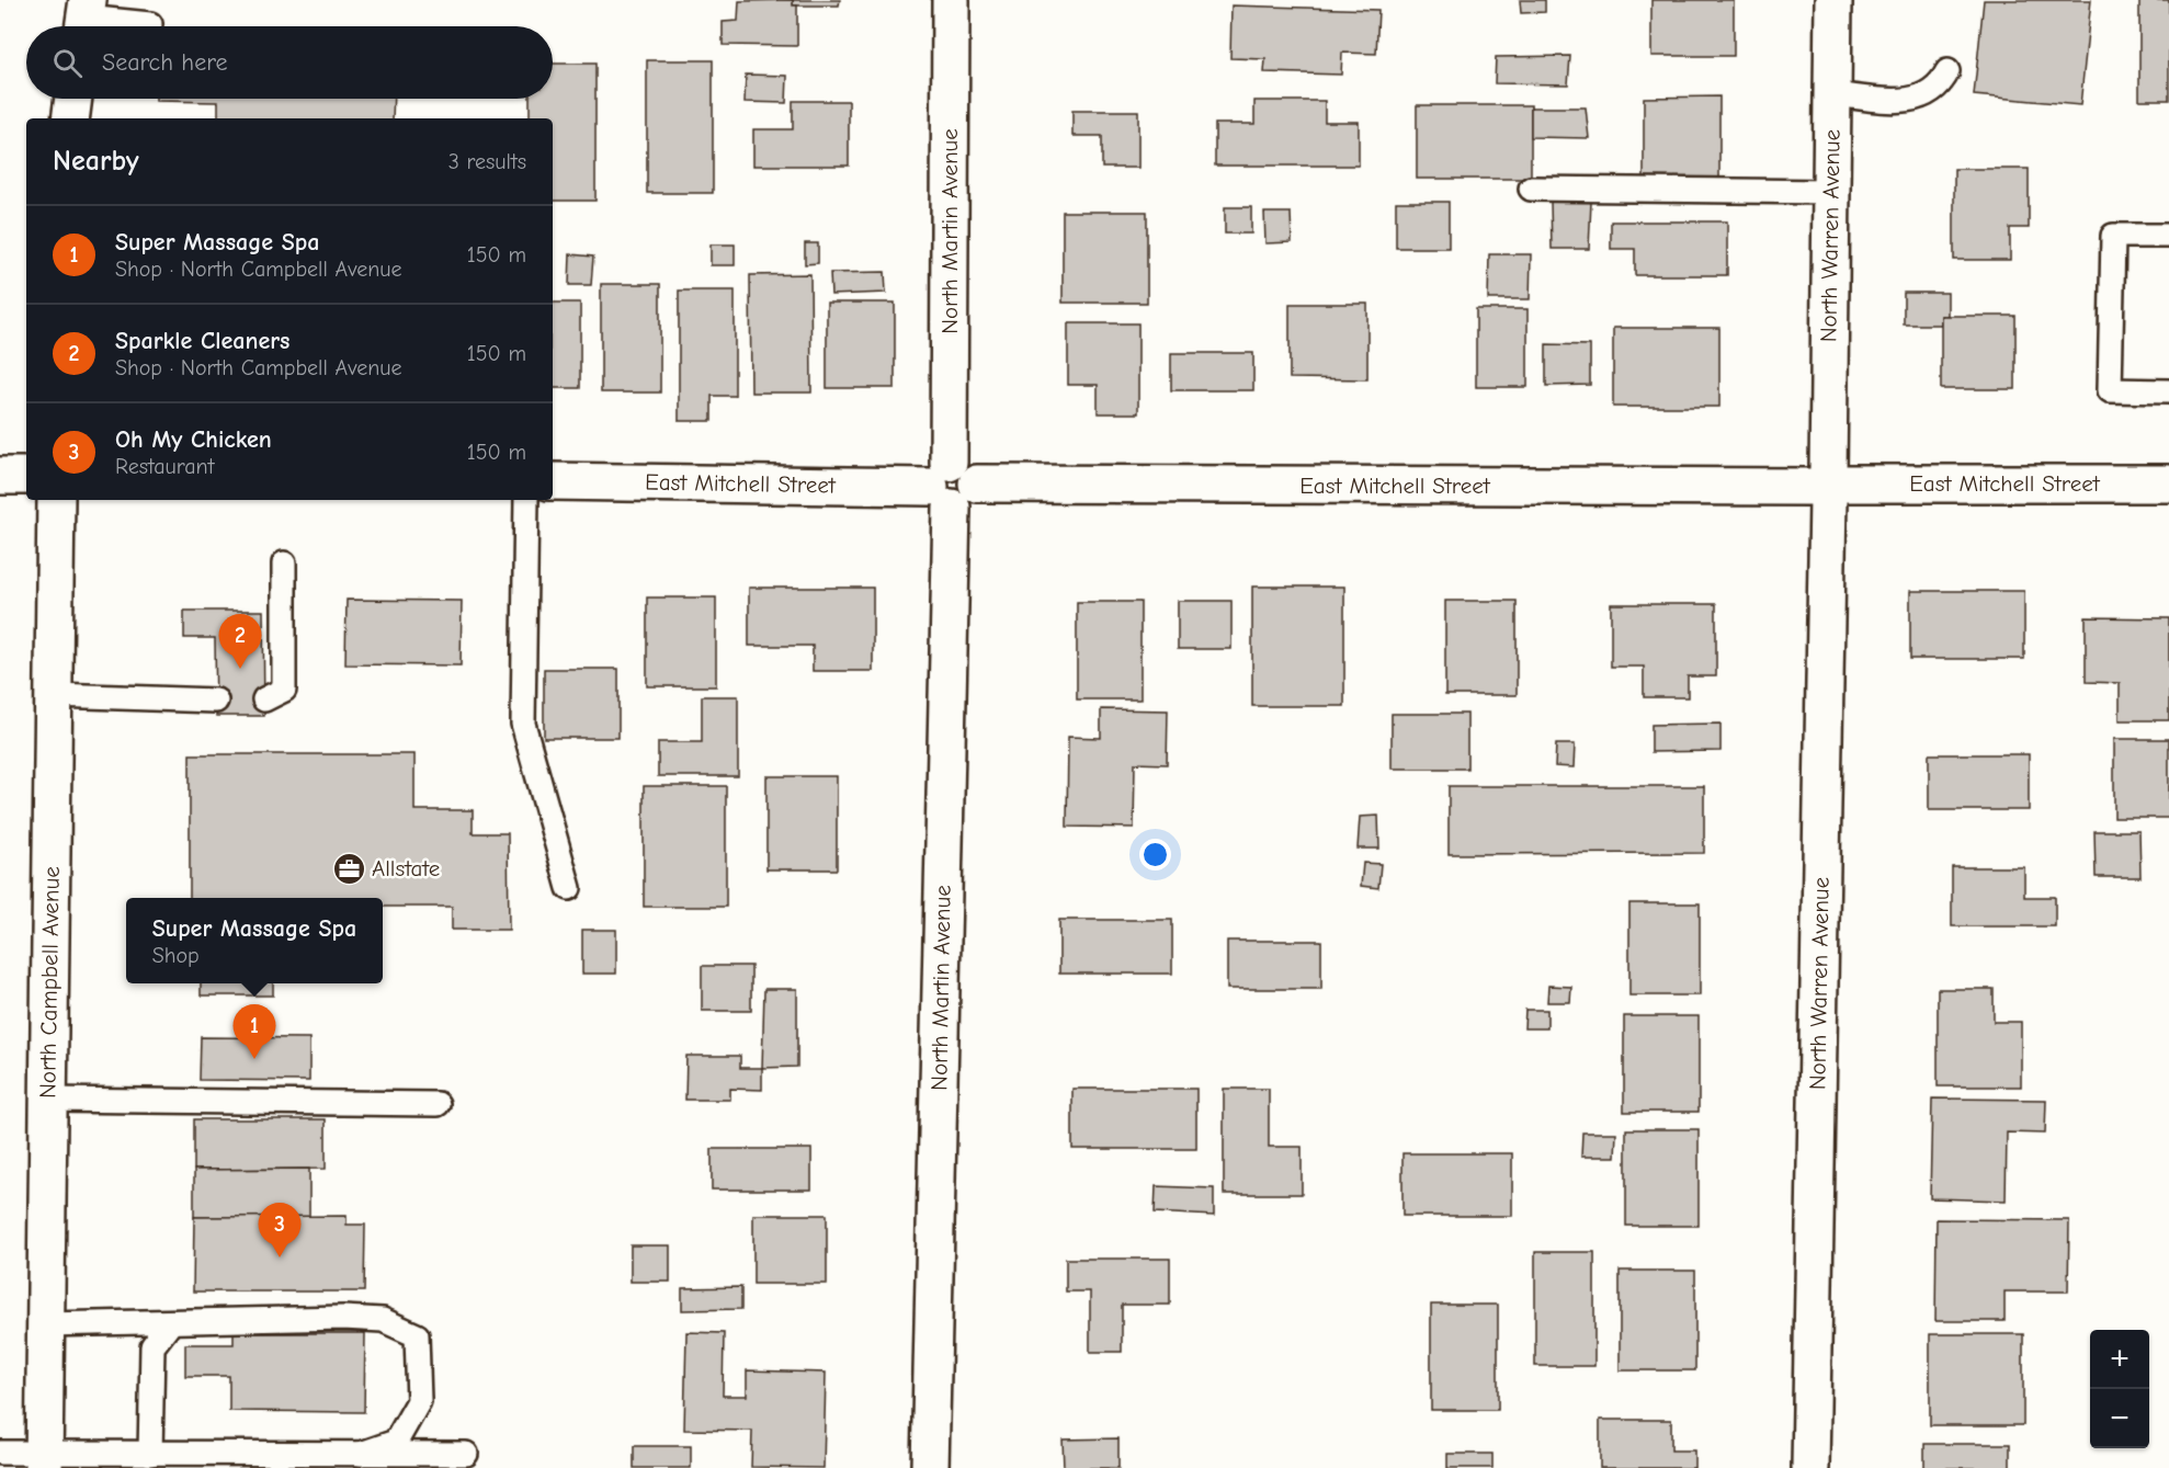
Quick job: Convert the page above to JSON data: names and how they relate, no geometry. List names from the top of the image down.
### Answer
{
  "streets": {
    "street": [
      "North Martin Avenue",
      "North Warren Avenue",
      "East Mitchell Street",
      "North Campbell Avenue"
    ]
  },
  "crossings": [
    ["North Martin Avenue", "East Mitchell Street"],
    ["North Warren Avenue", "East Mitchell Street"]
  ],
  "places": {
    "office": ["Allstate"]
  },
  "page": {
    "search": "Search here",
    "heading": ["Nearby", "3 results"],
    "list": [
      {
        "mark": "1",
        "name": "Super Massage Spa",
        "note": "Shop · North Campbell Avenue",
        "value": "150 m"
      },
      {
        "mark": "2",
        "name": "Sparkle Cleaners",
        "note": "Shop · North Campbell Avenue",
        "value": "150 m"
      },
      {
        "mark": "3",
        "name": "Oh My Chicken",
        "note": "Restaurant",
        "value": "150 m"
      }
    ],
    "pins": ["2", "1", "3"],
    "popup": ["Super Massage Spa", "Shop"],
    "map_buttons": ["+", "−"]
  }
}
